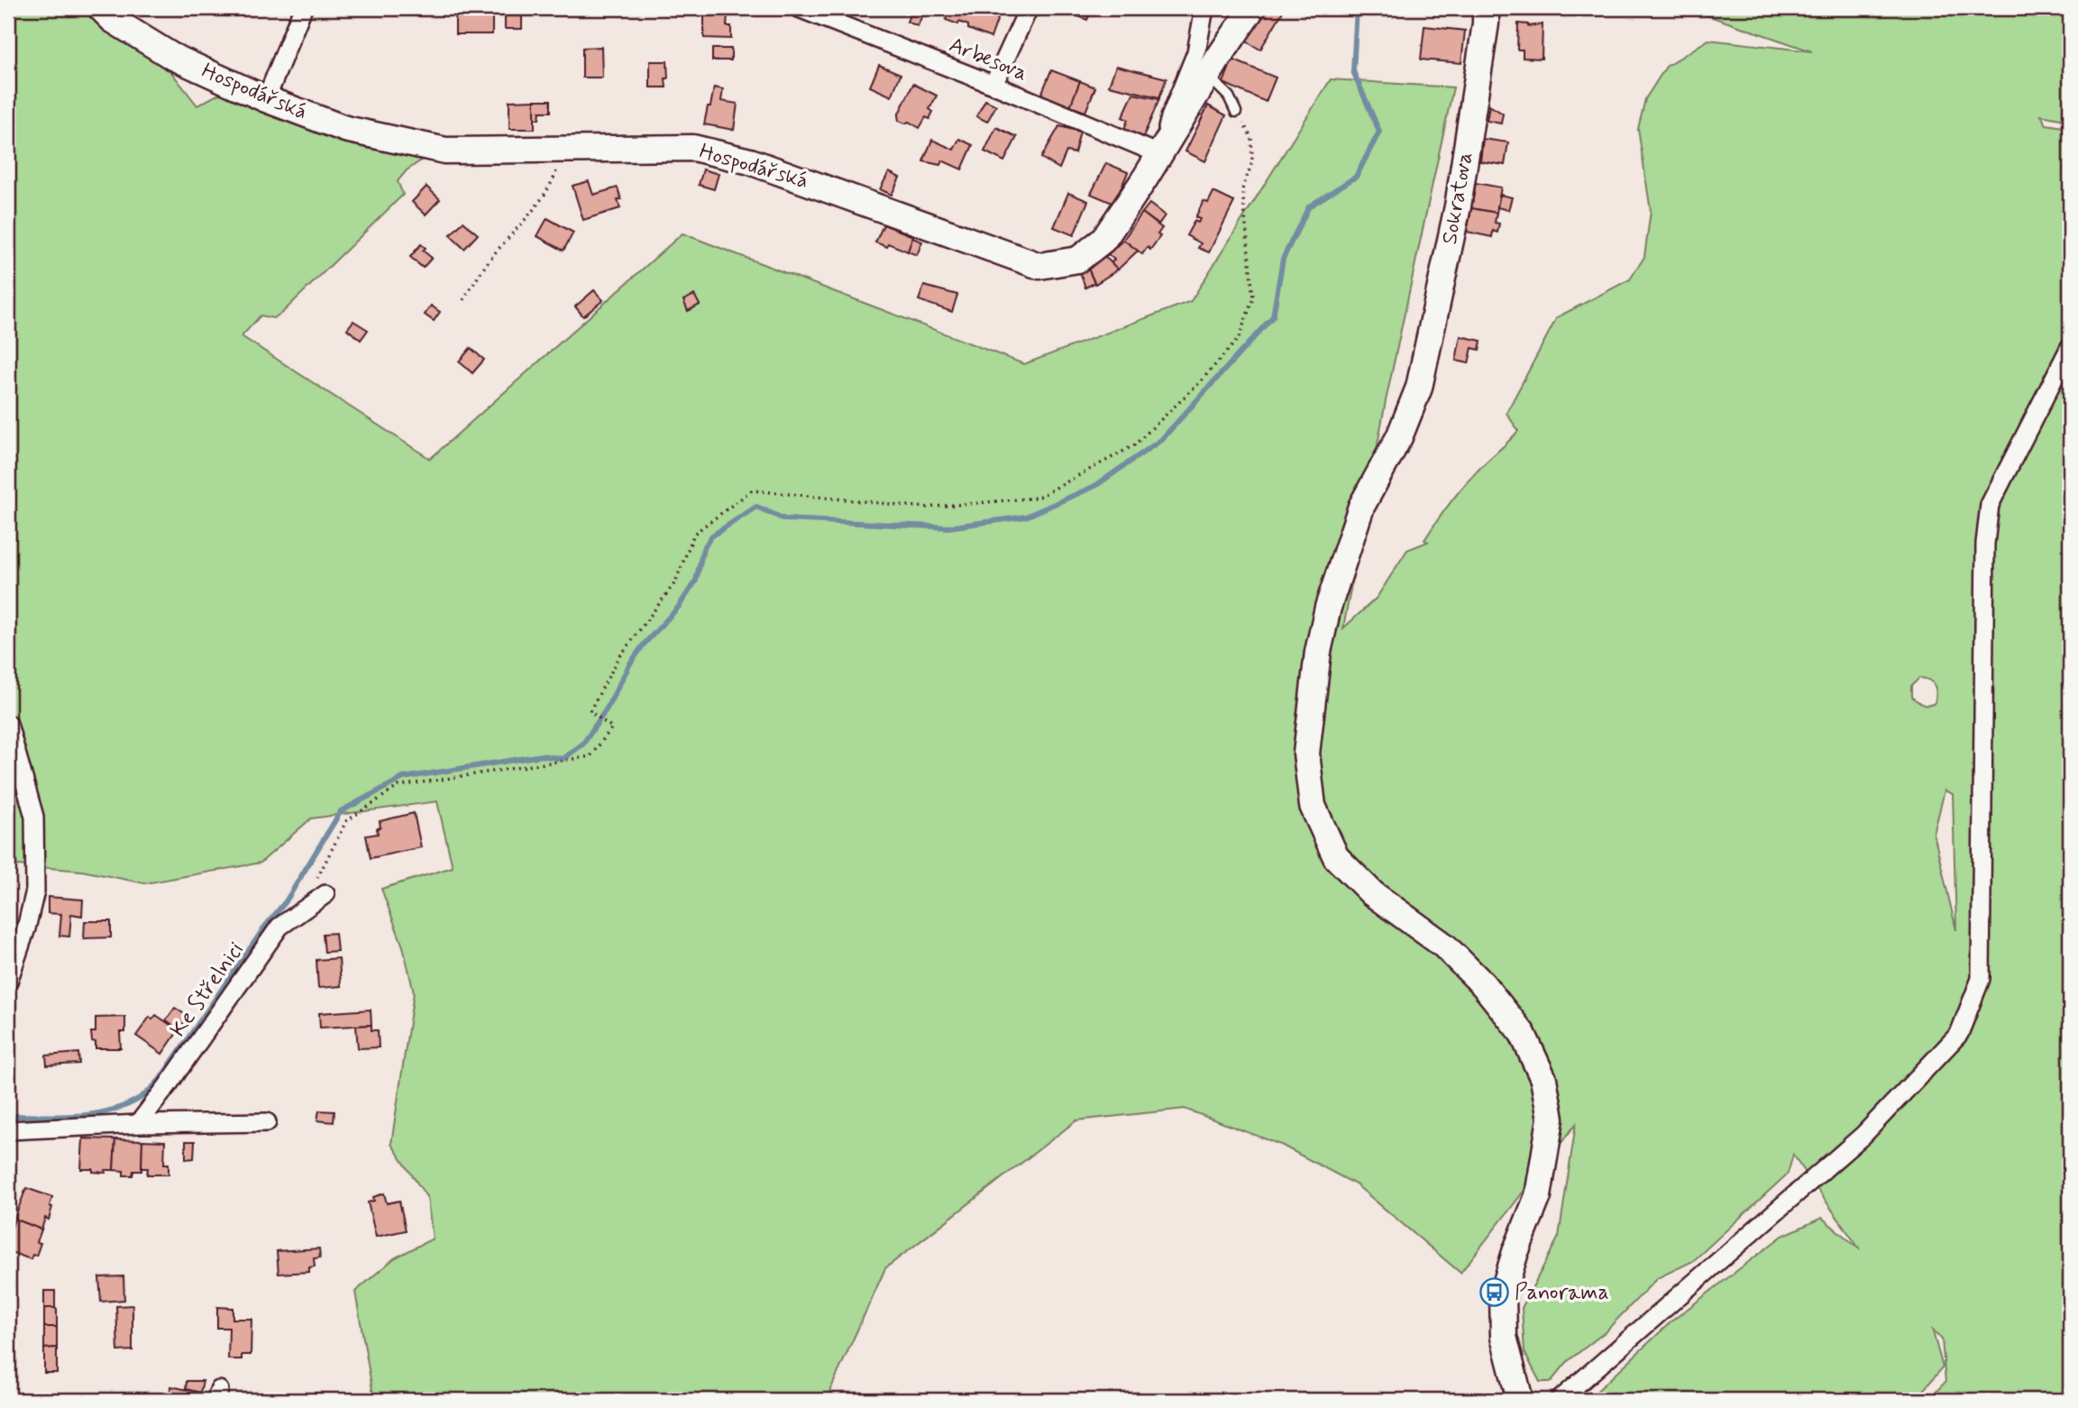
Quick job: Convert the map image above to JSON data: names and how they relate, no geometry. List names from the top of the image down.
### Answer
{
  "streets": {
    "street": [
      "Arbesova",
      "Hospodářská",
      "Sokratova",
      "Ke Střelnici"
    ]
  },
  "crossings": [
    ["Arbesova", "Hospodářská"]
  ],
  "places": {
    "bus stop": ["Panorama"]
  }
}
